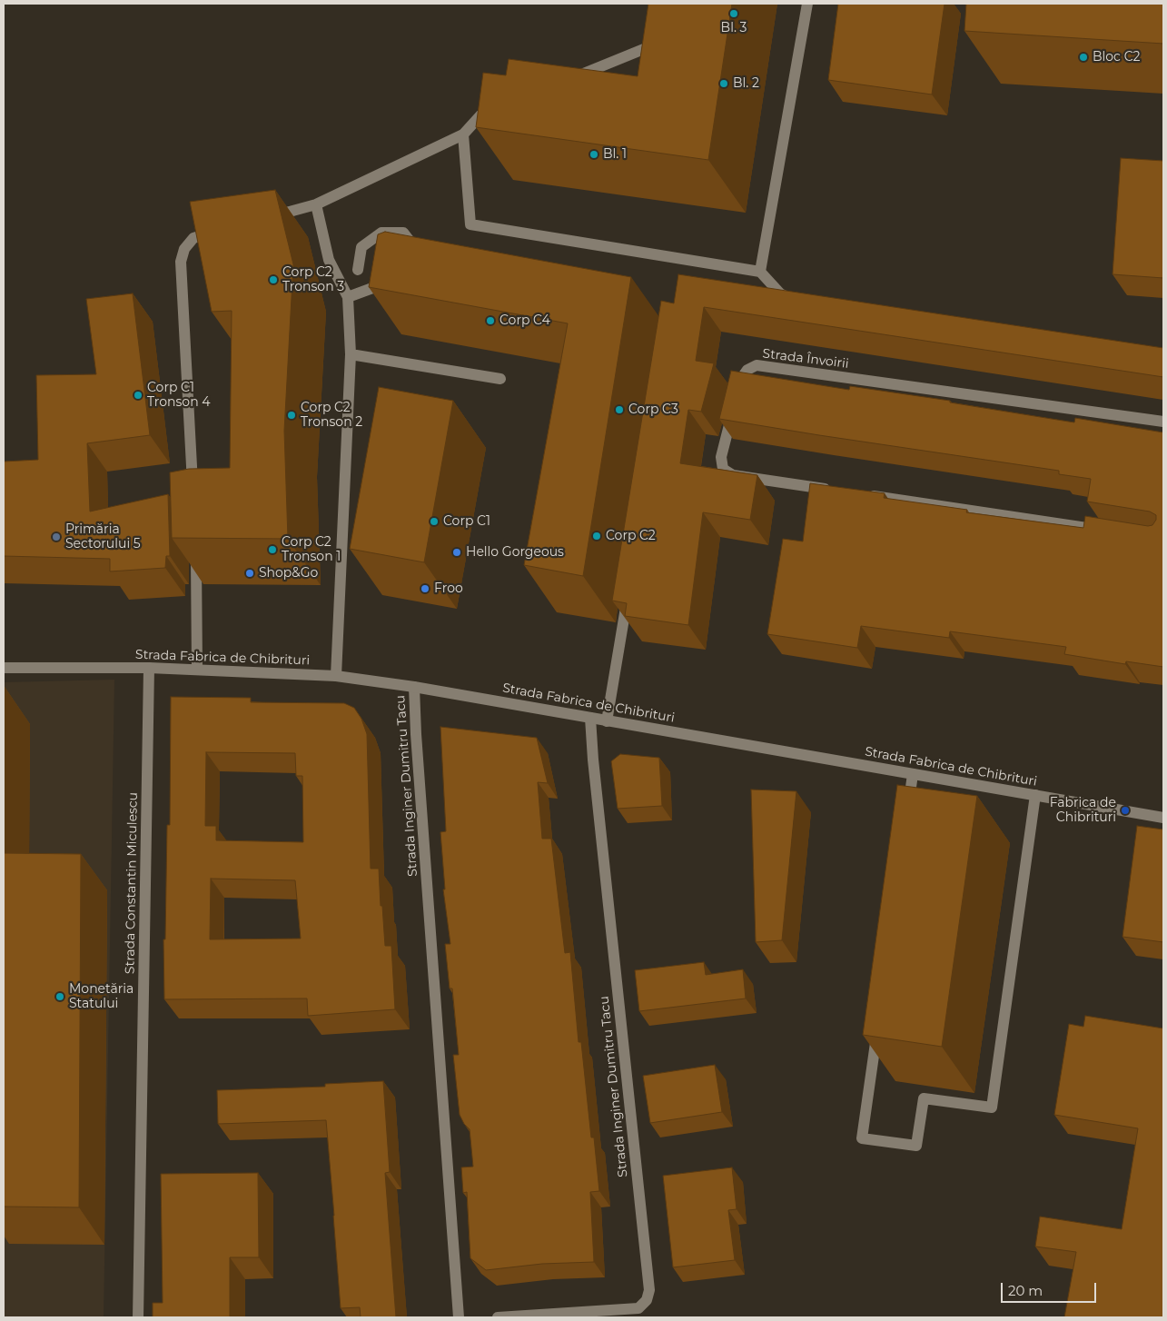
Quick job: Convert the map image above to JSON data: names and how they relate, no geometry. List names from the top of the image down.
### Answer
{
  "streets": {
    "street": [
      "Strada Învoirii",
      "Strada Fabrica de Chibrituri",
      "Strada Inginer Dumitru Tacu",
      "Strada Constantin Miculescu"
    ]
  },
  "crossings": [
    ["Strada Fabrica de Chibrituri", "Strada Inginer Dumitru Tacu"],
    ["Strada Fabrica de Chibrituri", "Strada Constantin Miculescu"]
  ],
  "places": [
    "Bl. 3",
    "Bloc C2",
    "Bl. 2",
    "Bl. 1",
    "Corp C2 Tronson 3",
    "Corp C4",
    "Corp C1 Tronson 4",
    "Corp C3",
    "Corp C2 Tronson 2",
    "Corp C1",
    "Corp C2",
    "Primăria Sectorului 5",
    "Corp C2 Tronson 1",
    "Hello Gorgeous",
    "Shop&Go",
    "Froo",
    "Fabrica de Chibrituri",
    "Monetăria Statului"
  ],
  "scale_bar": "20 m"
}
